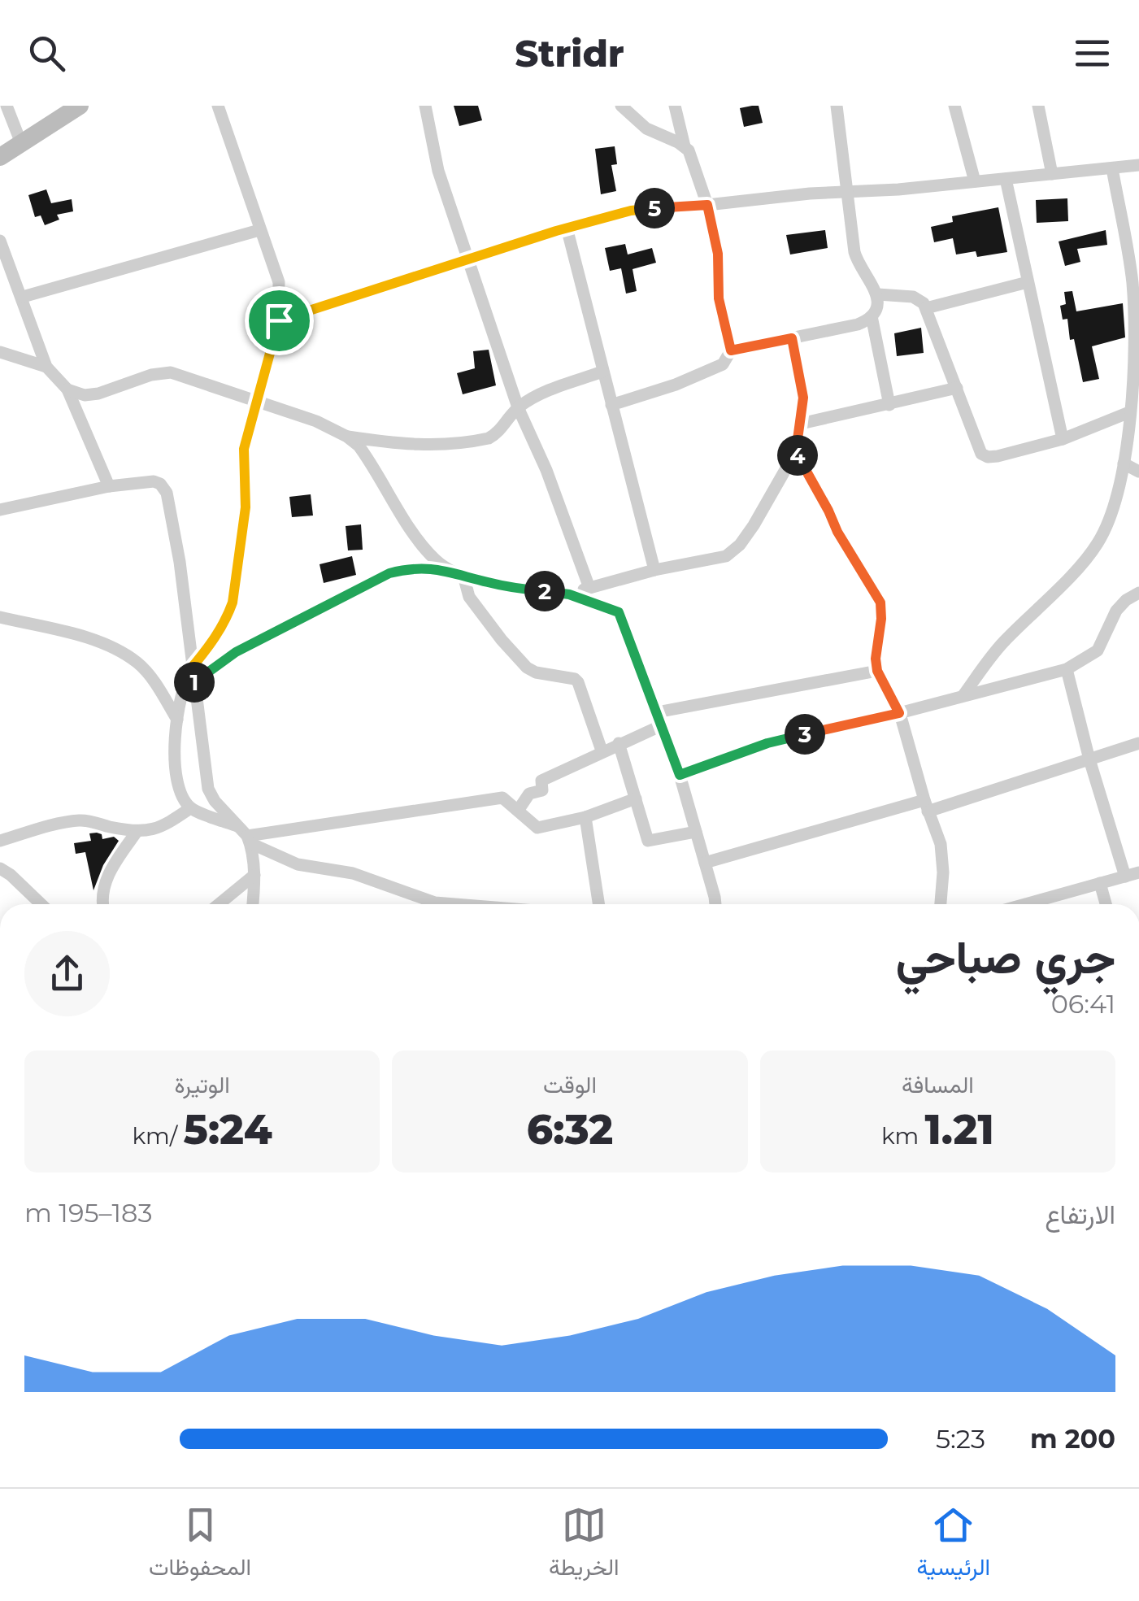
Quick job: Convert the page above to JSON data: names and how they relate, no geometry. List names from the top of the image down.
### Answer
{
  "page": {
    "header": "Stridr",
    "pins": [
      "5",
      "4",
      "2",
      "1",
      "3"
    ],
    "heading": ["جري صباحي", "06:41"],
    "stats": [
      ["المسافة", "1.21 km"],
      ["الوقت", "6:32"],
      ["الوتيرة", "5:24 /km"]
    ],
    "chart": ["الارتفاع", "183–195 m"],
    "list": [
      {
        "name": "200 m",
        "note": "5:23"
      }
    ],
    "tabs": ["الرئيسية", "الخريطة", "المحفوظات"]
  }
}
